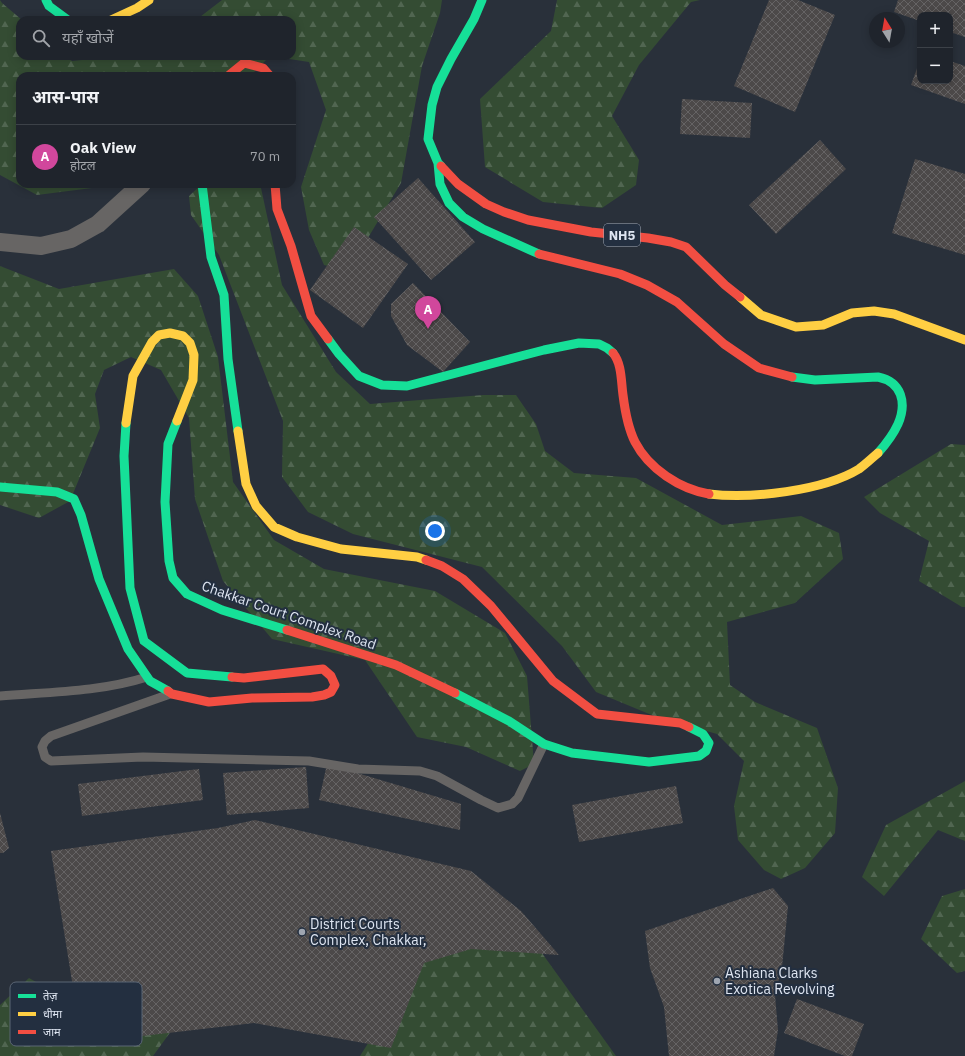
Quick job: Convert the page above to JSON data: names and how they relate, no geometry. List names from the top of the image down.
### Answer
{
  "streets": {
    "main road": ["NH5", "Chakkar Court Complex Road"]
  },
  "places": ["District Courts Complex, Chakkar,", "Ashiana Clarks Exotica Revolving"],
  "legend": ["तेज़", "धीमा", "जाम"],
  "north": "top",
  "page": {
    "map_buttons": ["+", "−"],
    "search": "यहाँ खोजें",
    "heading": "आस-पास",
    "list": [
      {
        "mark": "A",
        "name": "Oak View",
        "note": "होटल",
        "value": "70 m"
      }
    ],
    "pins": "A"
  }
}
